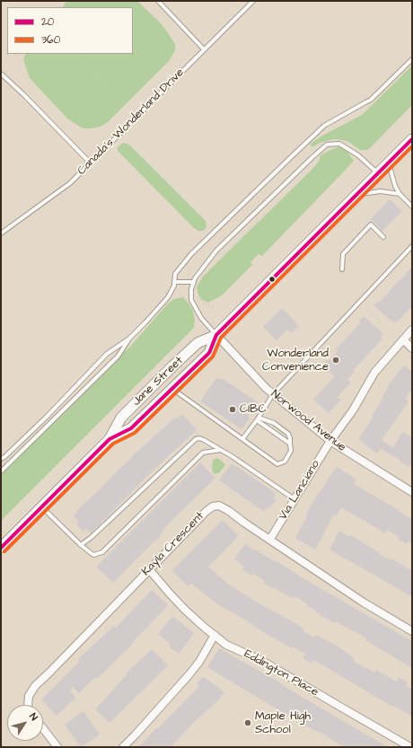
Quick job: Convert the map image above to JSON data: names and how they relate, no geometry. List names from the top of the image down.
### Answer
{
  "streets": {
    "main road": ["Jane Street"],
    "street": [
      "Norwood Avenue",
      "Via Lanciano",
      "Kayla Crescent",
      "Eddington Place"
    ],
    "lane": ["Canada's Wonderland Drive"]
  },
  "crossings": [
    ["Jane Street", "Norwood Avenue"],
    ["Norwood Avenue", "Via Lanciano"],
    ["Via Lanciano", "Kayla Crescent"],
    ["Kayla Crescent", "Eddington Place"]
  ],
  "places": ["Wonderland Convenience", "CIBC", "Maple High School"],
  "lines": ["transit line 20", "transit line 360"],
  "legend": ["20", "360"],
  "north": "top right"
}
